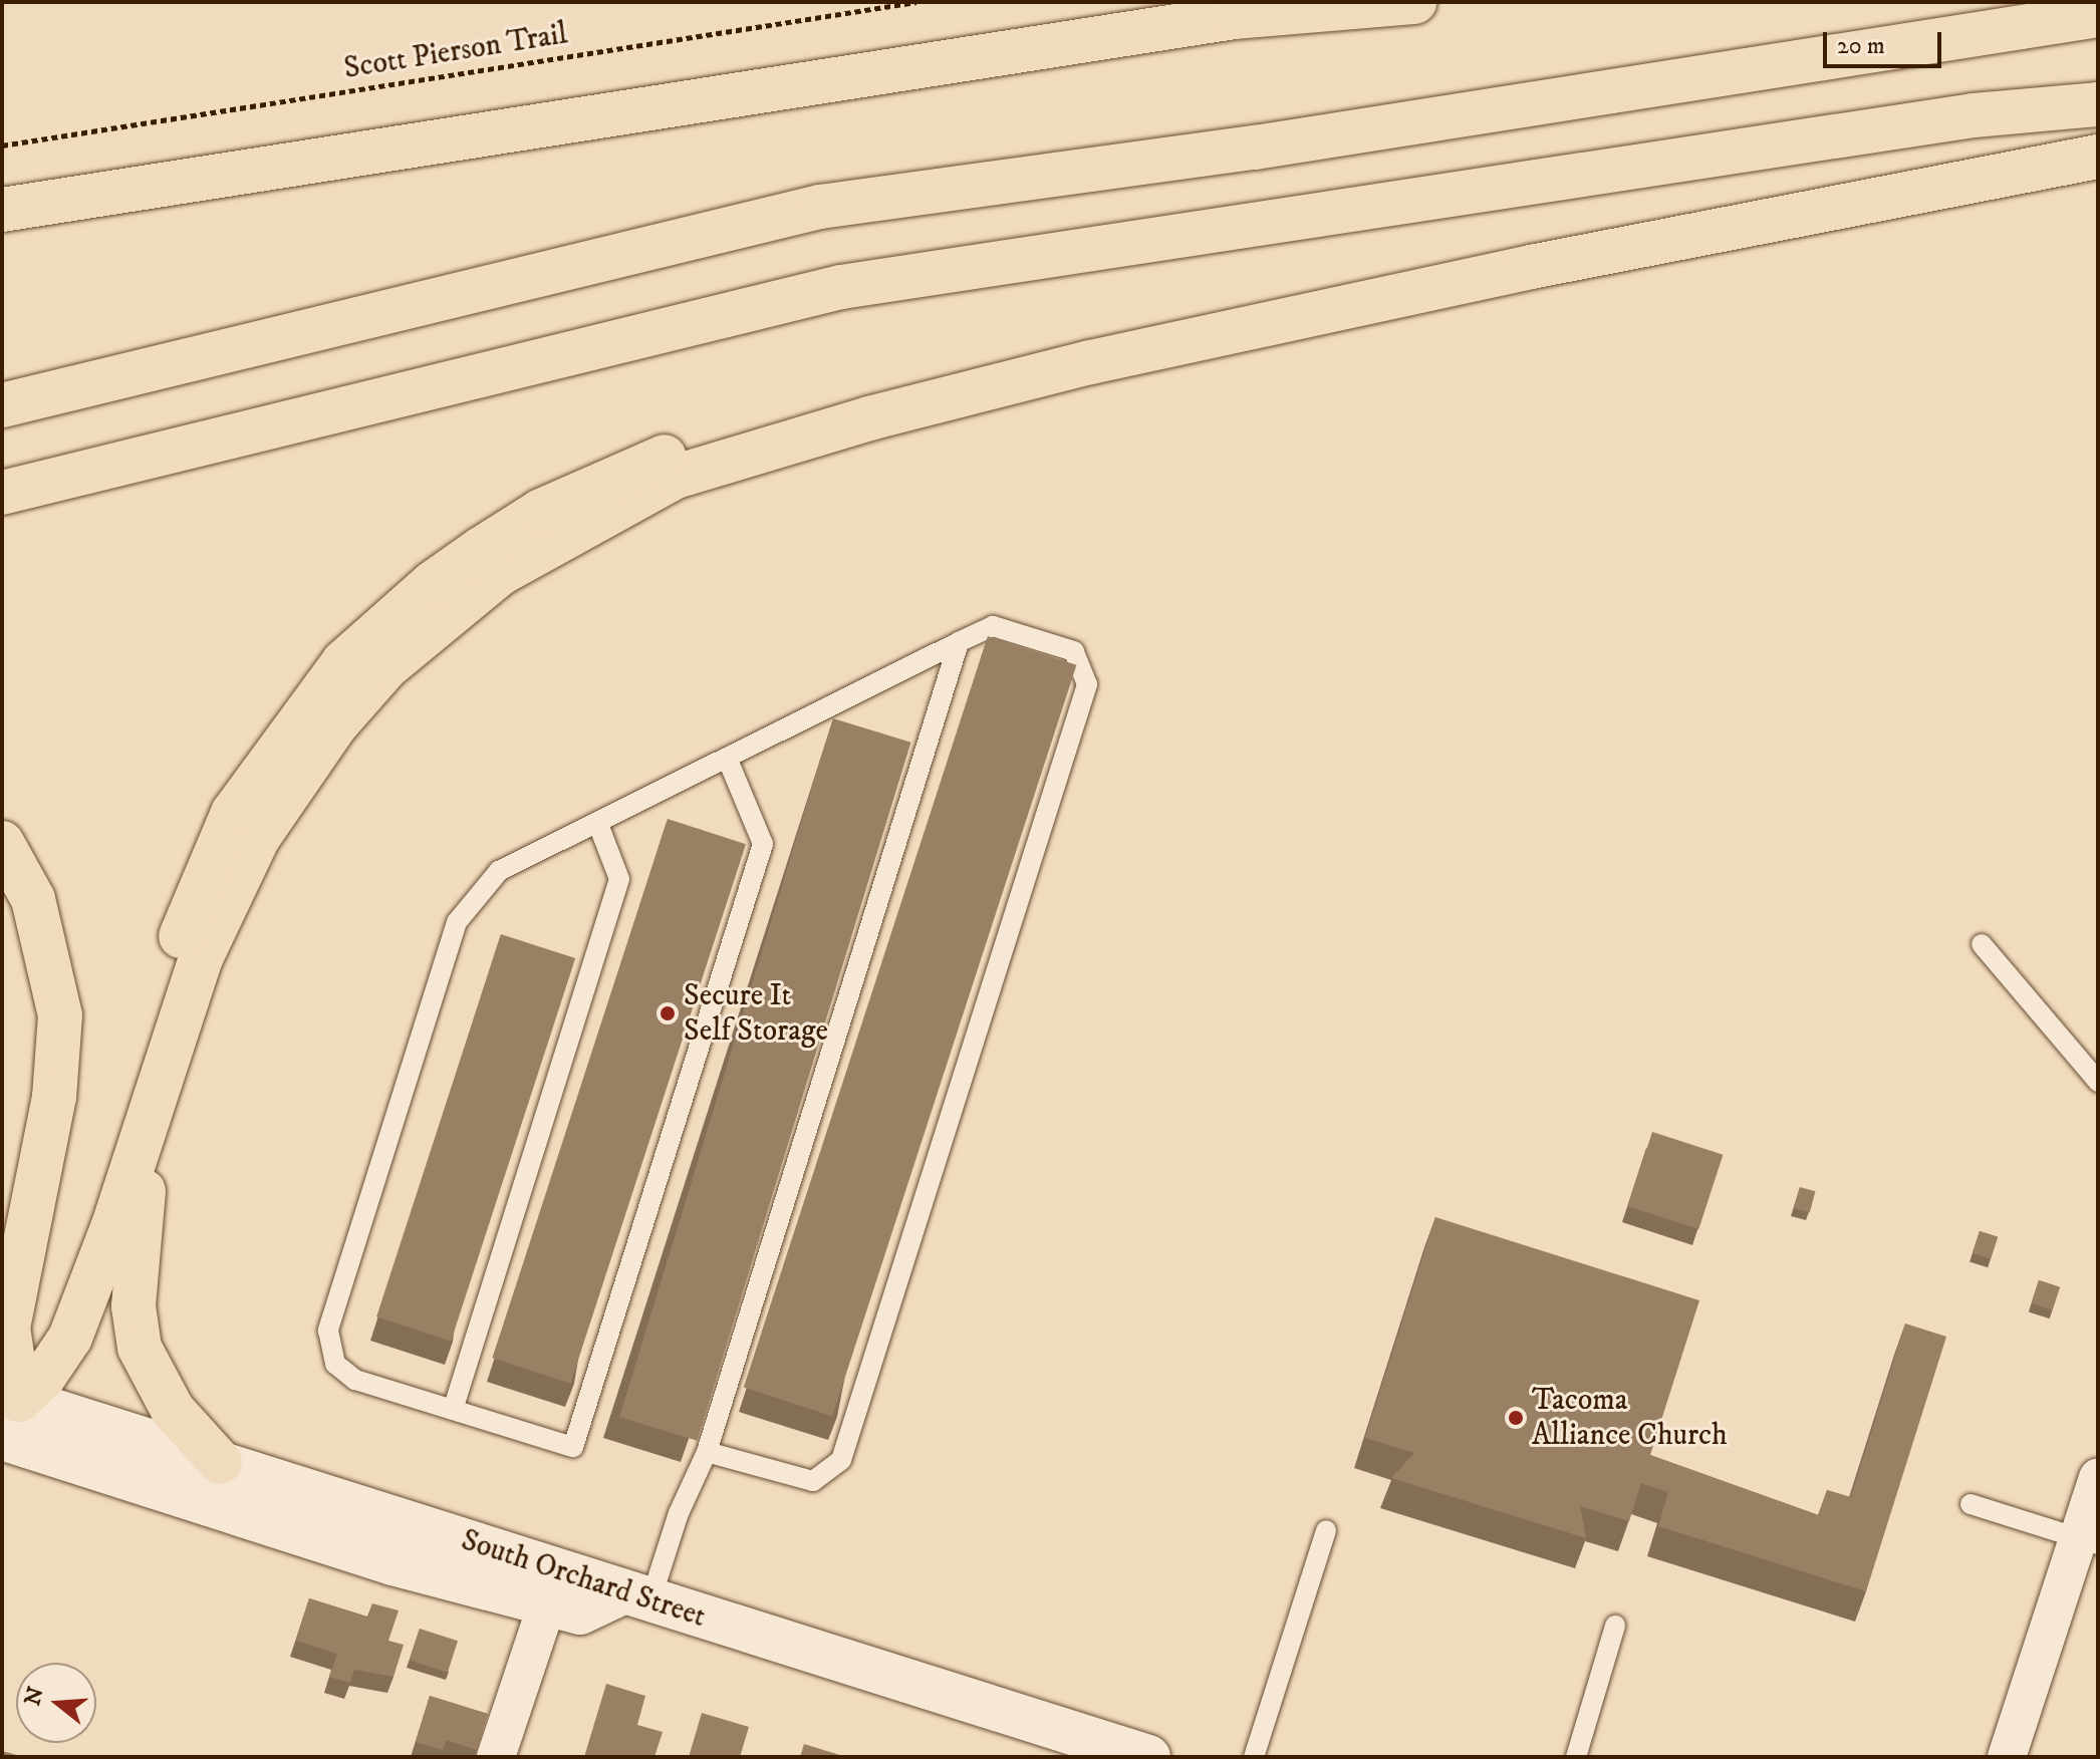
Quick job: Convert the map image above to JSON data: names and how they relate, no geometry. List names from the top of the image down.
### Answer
{
  "streets": {
    "main road": ["South Orchard Street"],
    "path": ["Scott Pierson Trail"]
  },
  "places": ["Secure It Self Storage", "Tacoma Alliance Church"],
  "scale_bar": "20 m",
  "north": "left"
}
